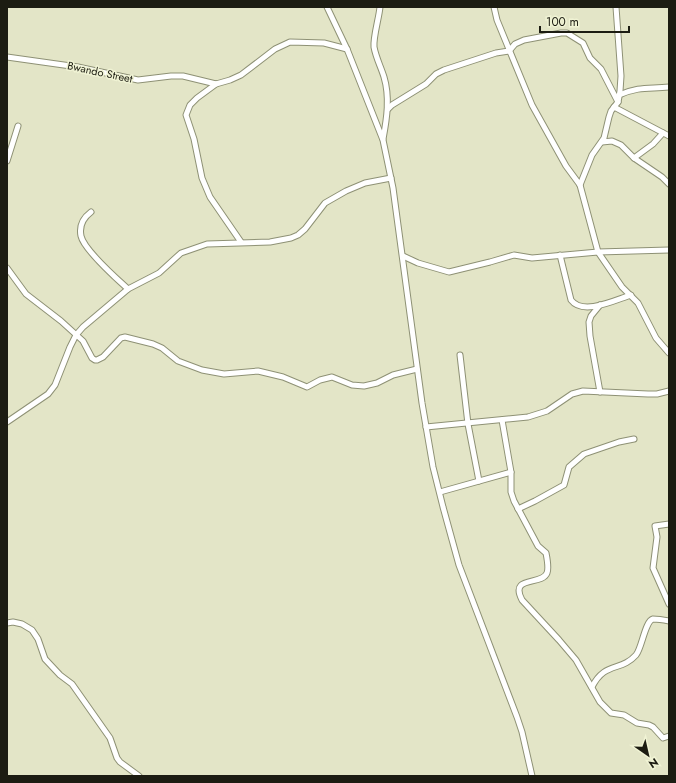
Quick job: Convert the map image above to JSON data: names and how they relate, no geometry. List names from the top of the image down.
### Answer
{
  "streets": {
    "street": ["Bwando Street"]
  },
  "scale_bar": "100 m",
  "north": "bottom right"
}
